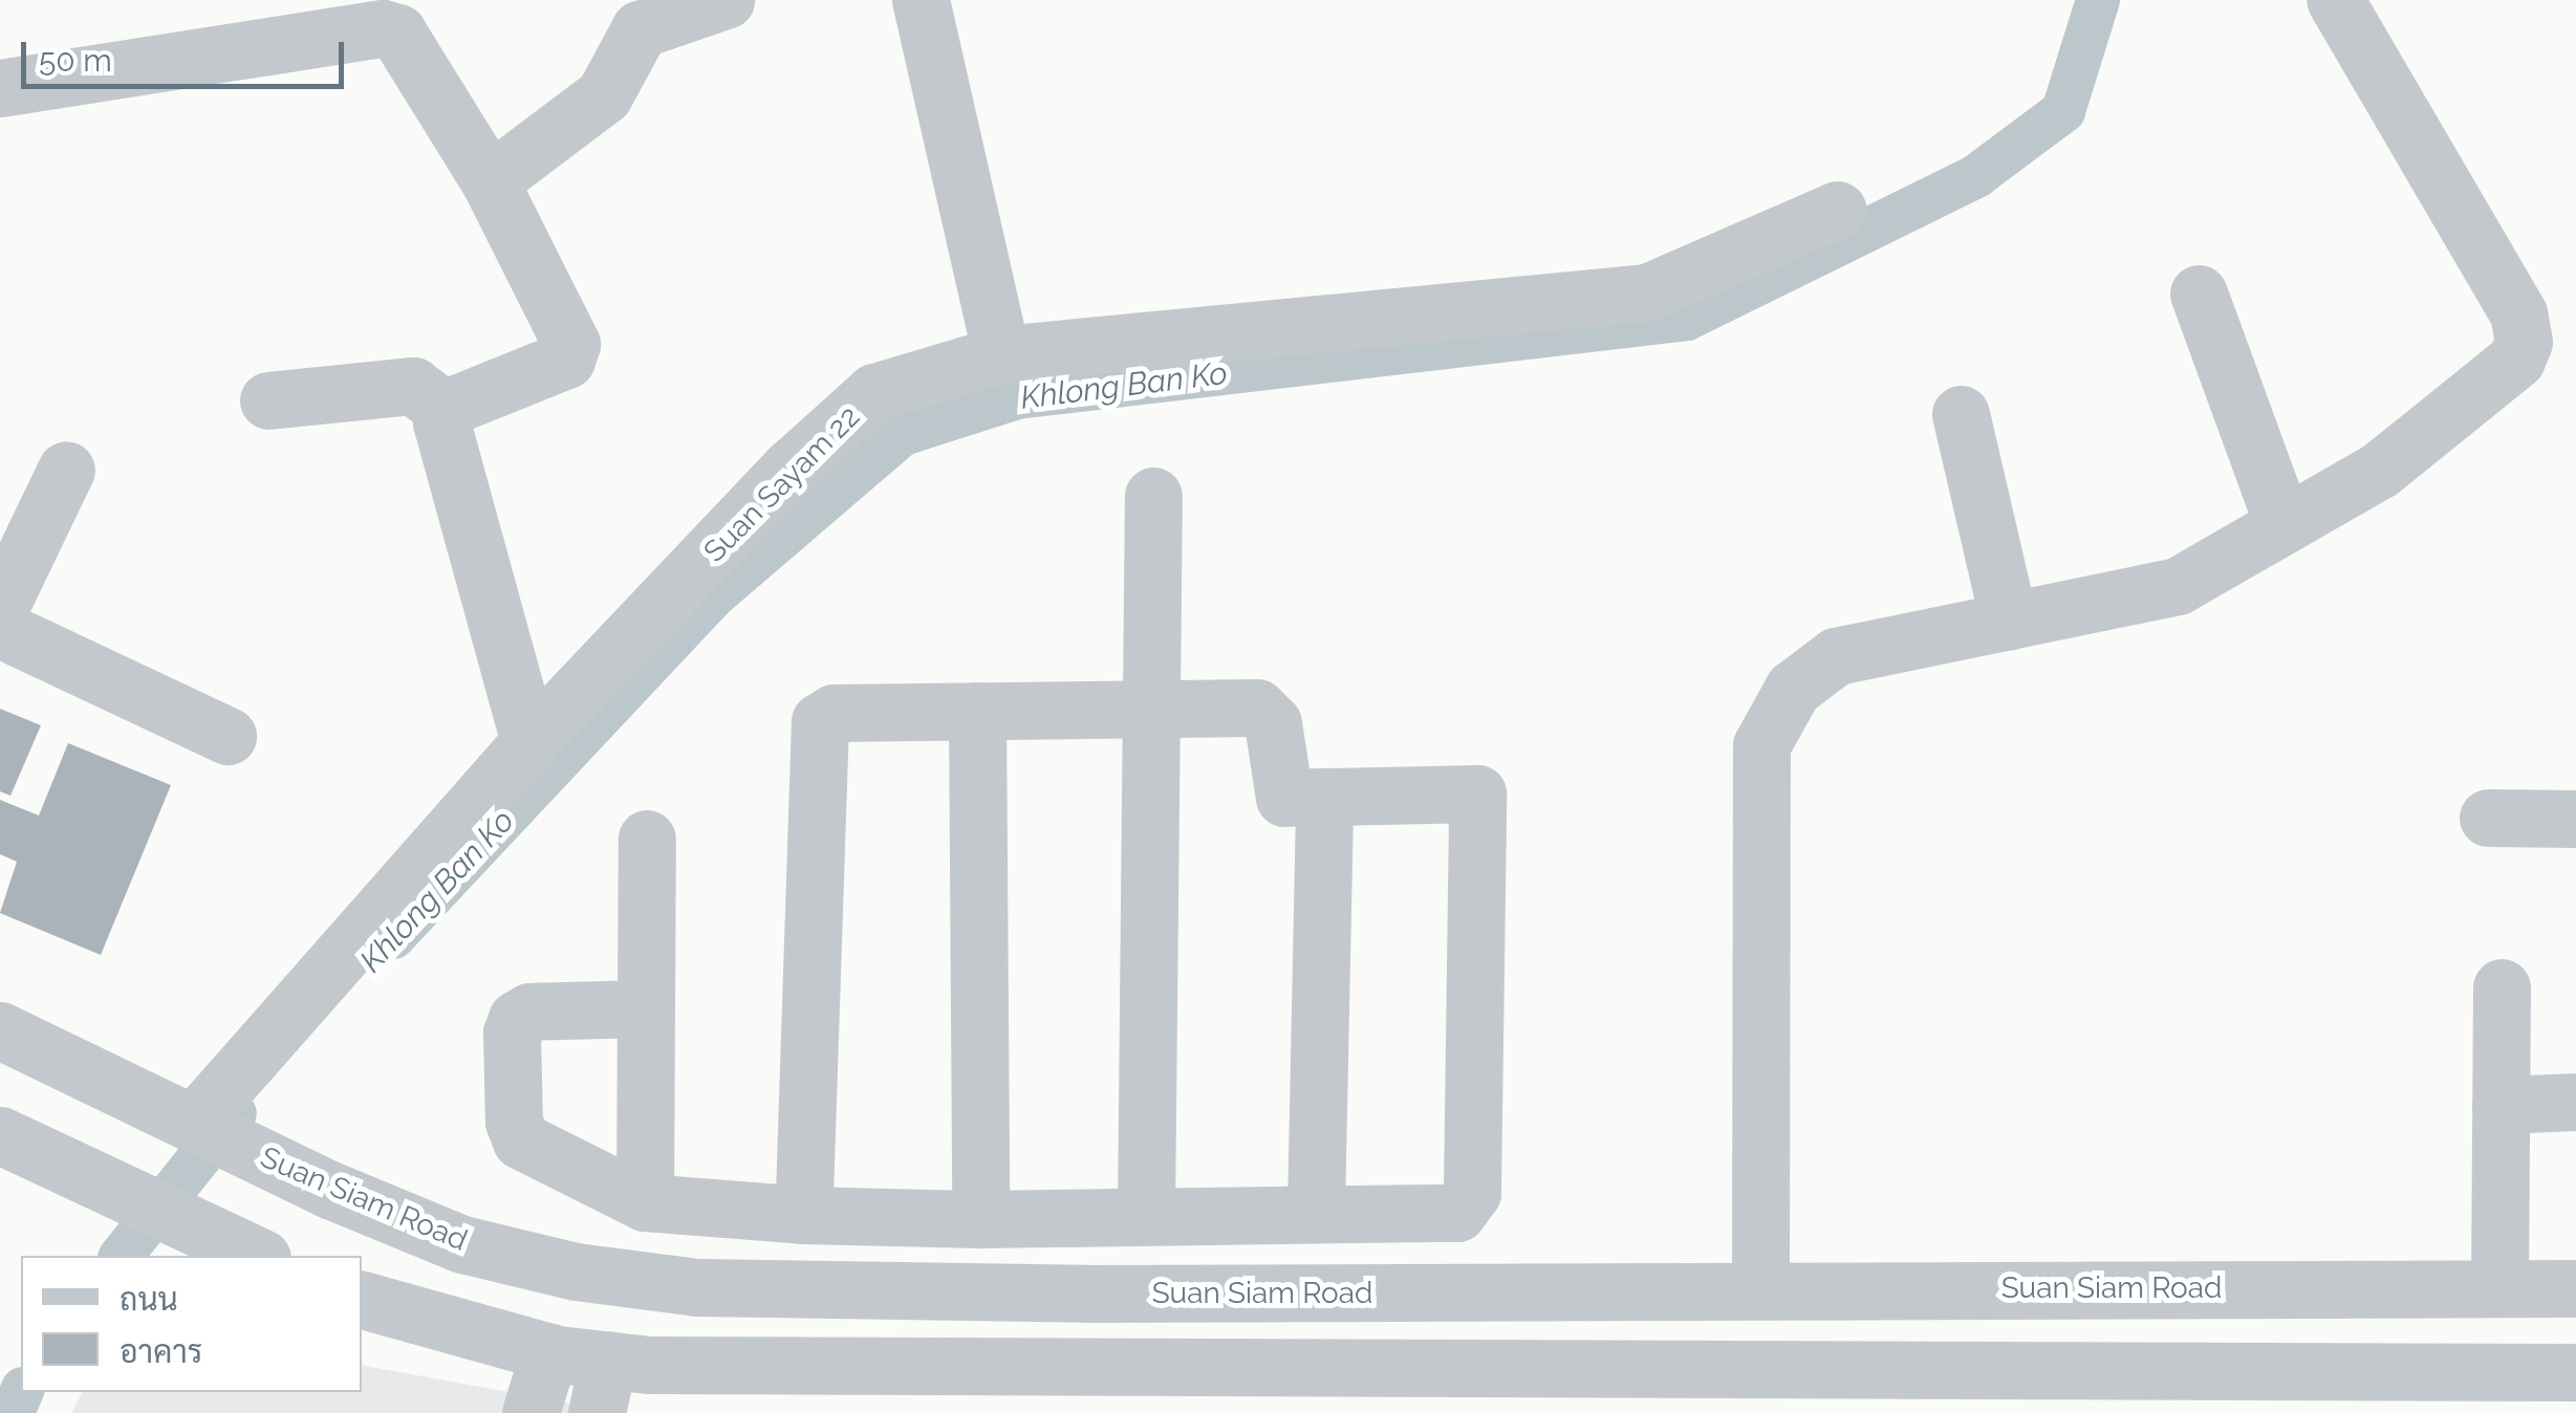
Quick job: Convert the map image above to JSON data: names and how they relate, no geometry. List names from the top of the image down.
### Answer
{
  "streets": {
    "street": ["Suan Sayam 22", "Suan Siam Road"]
  },
  "crossings": [
    ["Suan Sayam 22", "Suan Siam Road"]
  ],
  "water": ["Khlong Ban Ko"],
  "legend": ["ถนน", "อาคาร"],
  "scale_bar": "50 m"
}
